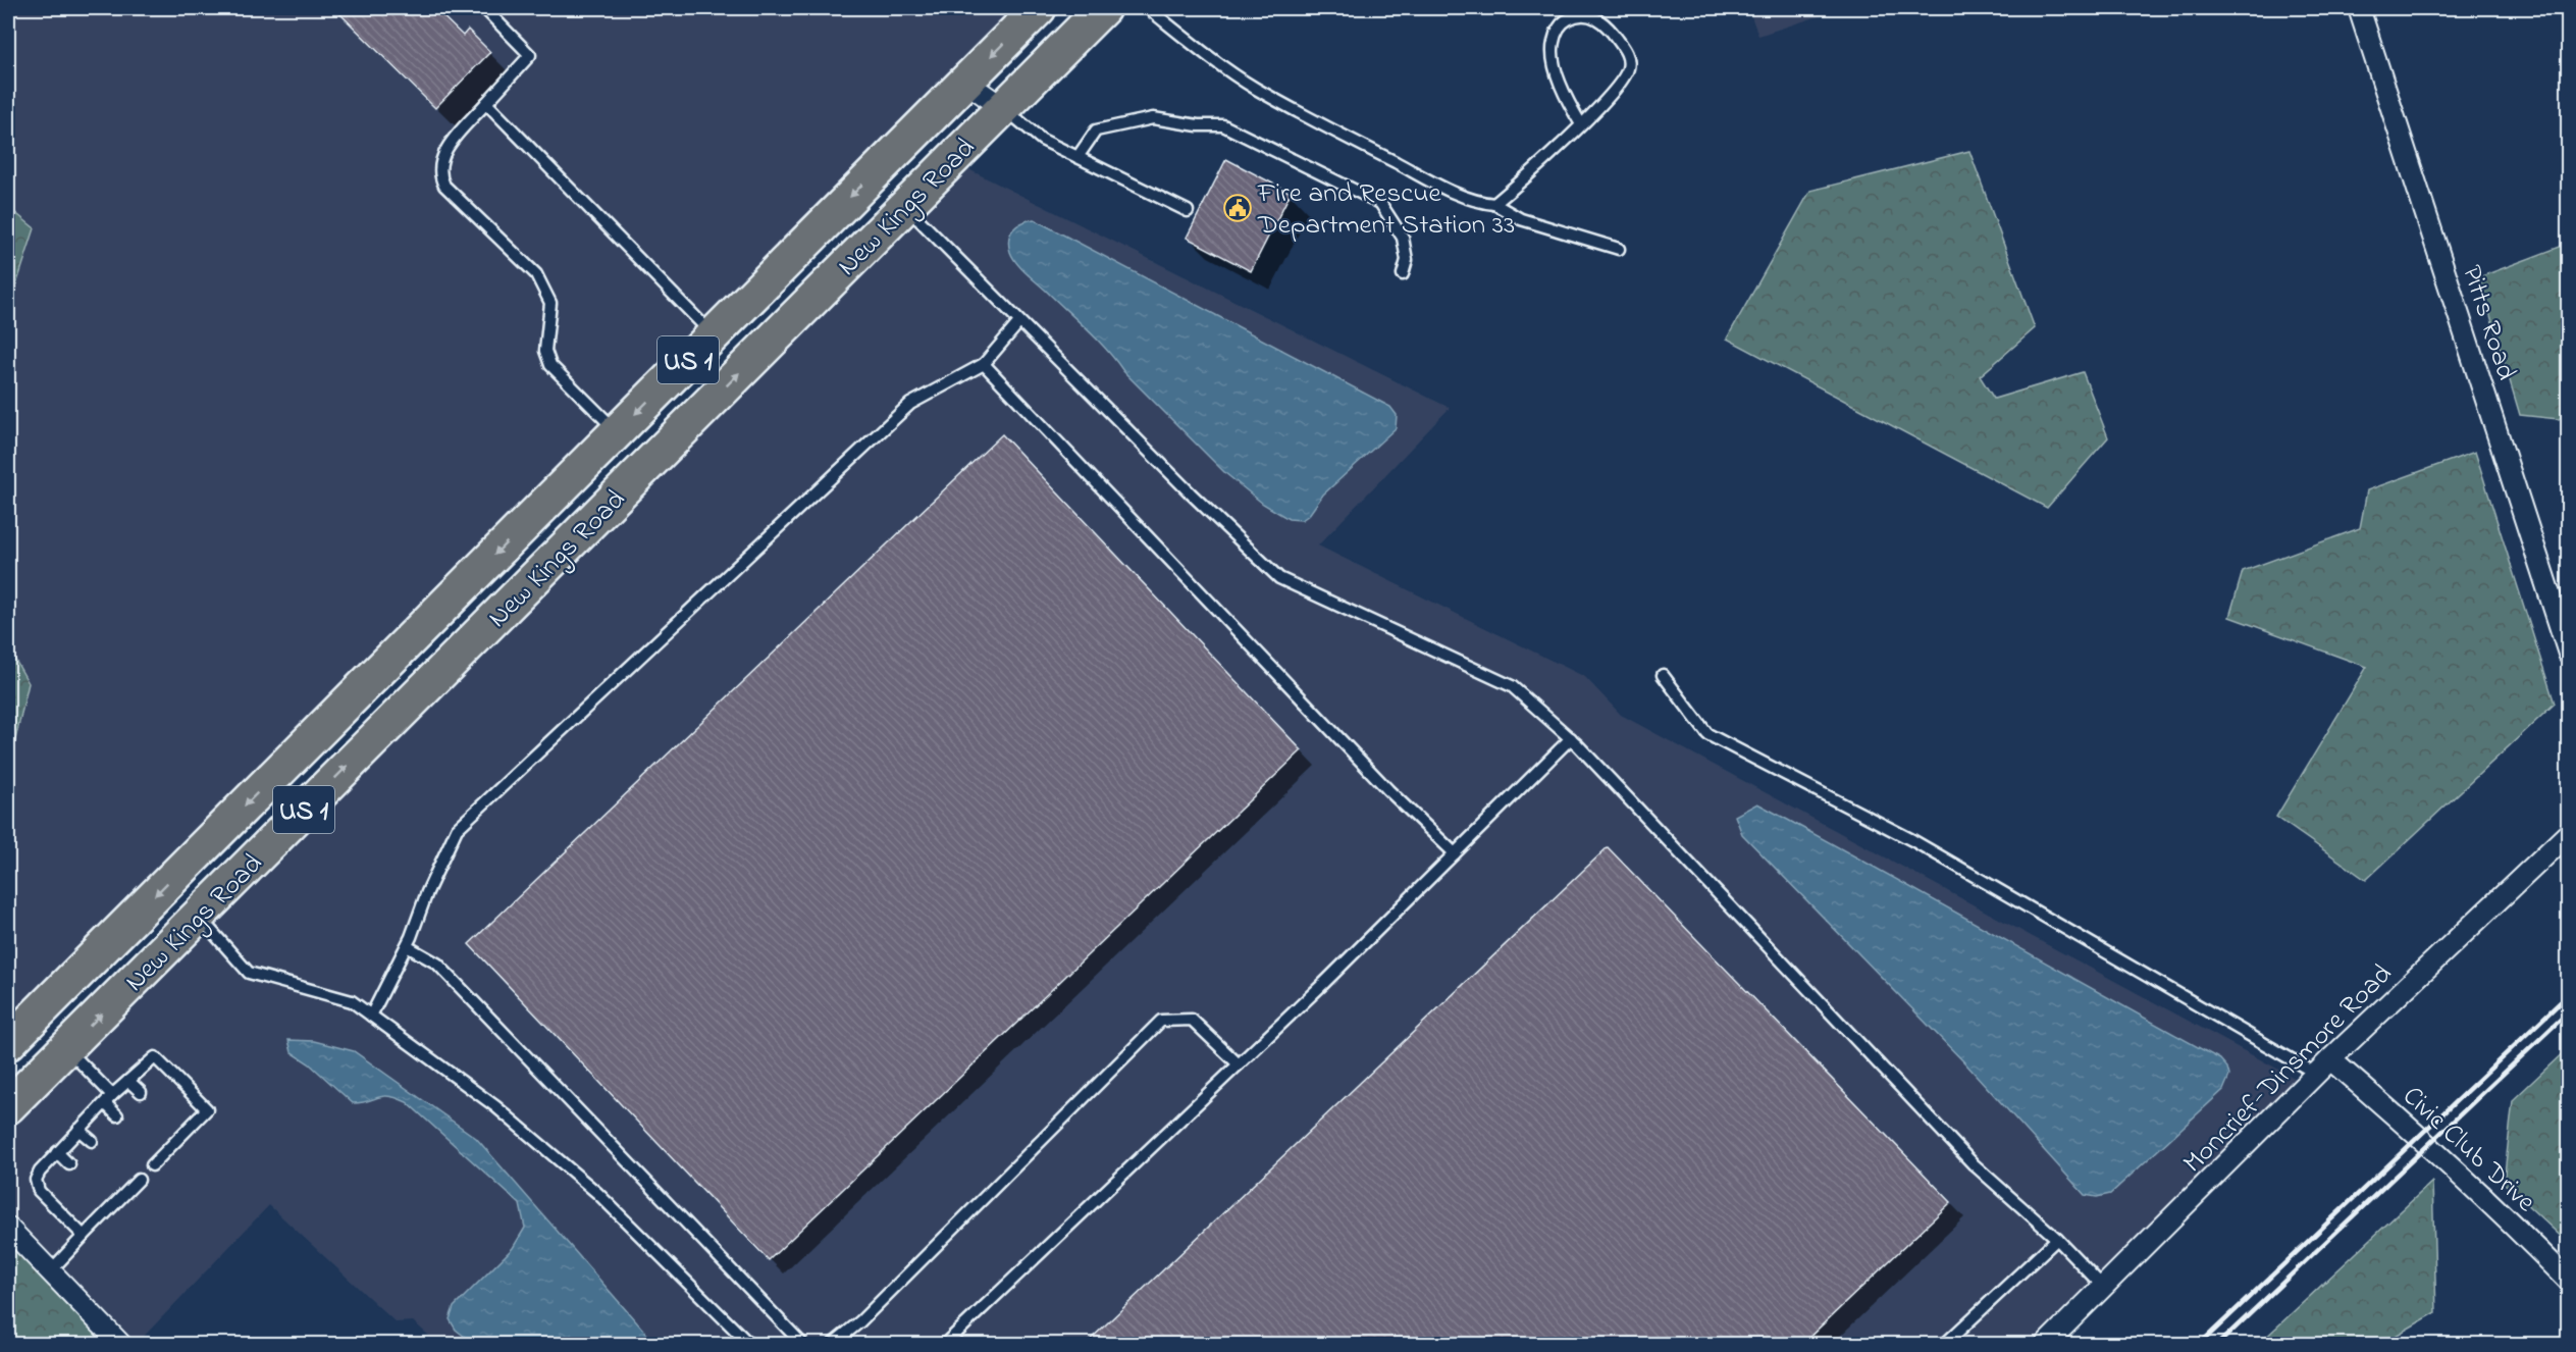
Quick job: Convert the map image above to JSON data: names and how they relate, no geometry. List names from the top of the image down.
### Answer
{
  "streets": {
    "highway": ["New Kings Road", "US 1"],
    "street": ["Pitts Road", "Moncrief-Dinsmore Road", "Civic Club Drive"]
  },
  "crossings": [
    ["Moncrief-Dinsmore Road", "Civic Club Drive"]
  ],
  "places": {
    "public building": ["Fire and Rescue Department Station 33"]
  }
}
